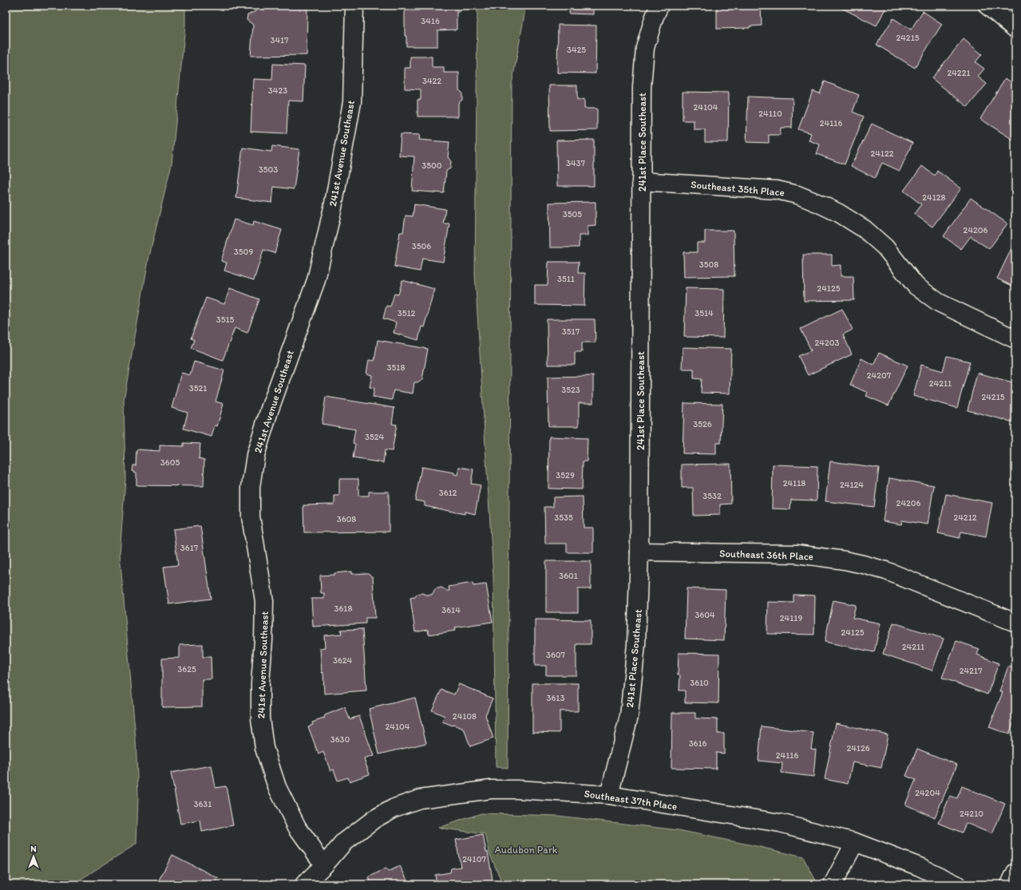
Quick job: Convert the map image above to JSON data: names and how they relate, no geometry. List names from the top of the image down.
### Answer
{
  "streets": {
    "street": [
      "241st Place Southeast",
      "241st Avenue Southeast",
      "Southeast 35th Place",
      "Southeast 36th Place",
      "Southeast 37th Place"
    ]
  },
  "crossings": [
    ["241st Place Southeast", "Southeast 35th Place"],
    ["241st Place Southeast", "Southeast 36th Place"],
    ["241st Place Southeast", "Southeast 37th Place"],
    ["241st Avenue Southeast", "Southeast 37th Place"]
  ],
  "parks": ["Audubon Park"],
  "house_numbers": [
    "3416",
    "24215",
    "3417",
    "3425",
    "24221",
    "3422",
    "3423",
    "24104",
    "24110",
    "24116",
    "24122",
    "3437",
    "3500",
    "3503",
    "24128",
    "3505",
    "24206",
    "3506",
    "3509",
    "3508",
    "3511",
    "24125",
    "3512",
    "3514",
    "3515",
    "3517",
    "24203",
    "3518",
    "24207",
    "24211",
    "3521",
    "3523",
    "24215",
    "3526",
    "3524",
    "3605",
    "3529",
    "24118",
    "24124",
    "3612",
    "3532",
    "24206",
    "3535",
    "24212",
    "3608",
    "3617",
    "3601",
    "3618",
    "3614",
    "3604",
    "24119",
    "24125",
    "24211",
    "3607",
    "3624",
    "3625",
    "24217",
    "3610",
    "3613",
    "24108",
    "24104",
    "3630",
    "3616",
    "24126",
    "24116",
    "24204",
    "3631",
    "24210",
    "24107"
  ],
  "north": "top"
}
